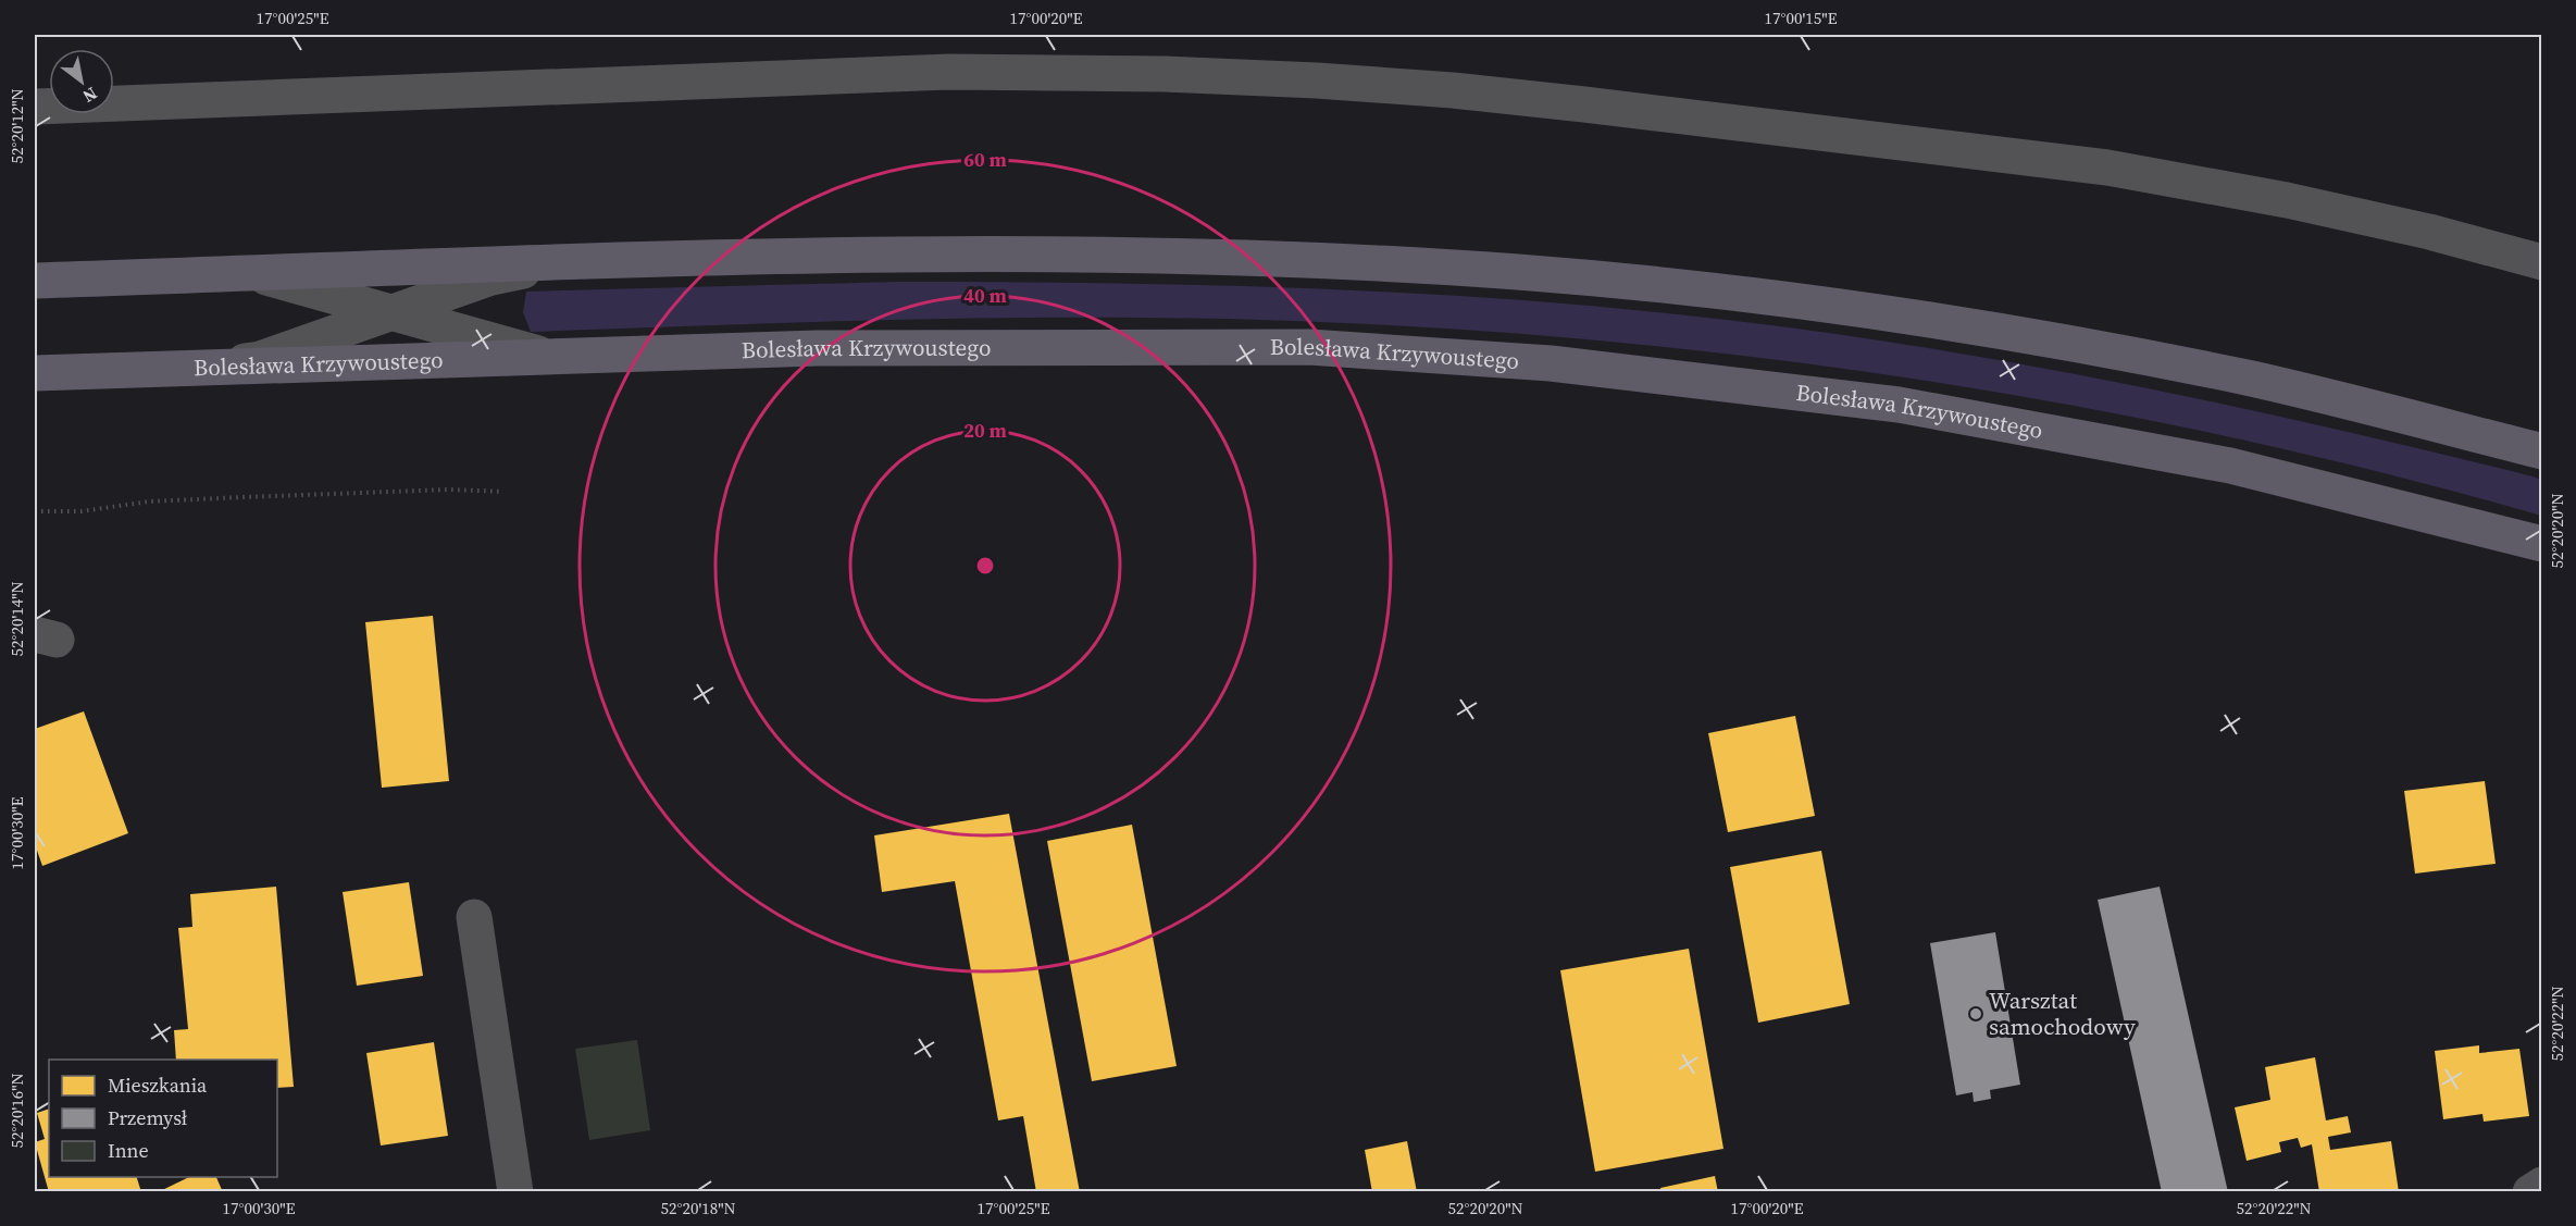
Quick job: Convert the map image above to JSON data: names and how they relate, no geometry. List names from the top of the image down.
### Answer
{
  "streets": {
    "highway": ["Bolesława Krzywoustego"]
  },
  "places": ["Warsztat samochodowy"],
  "legend": ["Mieszkania", "Przemysł", "Inne"],
  "north": "bottom right",
  "coordinates": [
    "17°00'25\"E",
    "17°00'20\"E",
    "17°00'15\"E",
    "52°20'12\"N",
    "52°20'20\"N",
    "52°20'14\"N",
    "17°00'30\"E",
    "52°20'22\"N",
    "52°20'16\"N",
    "52°20'18\"N"
  ],
  "rings": ["60 m", "40 m", "20 m"]
}
